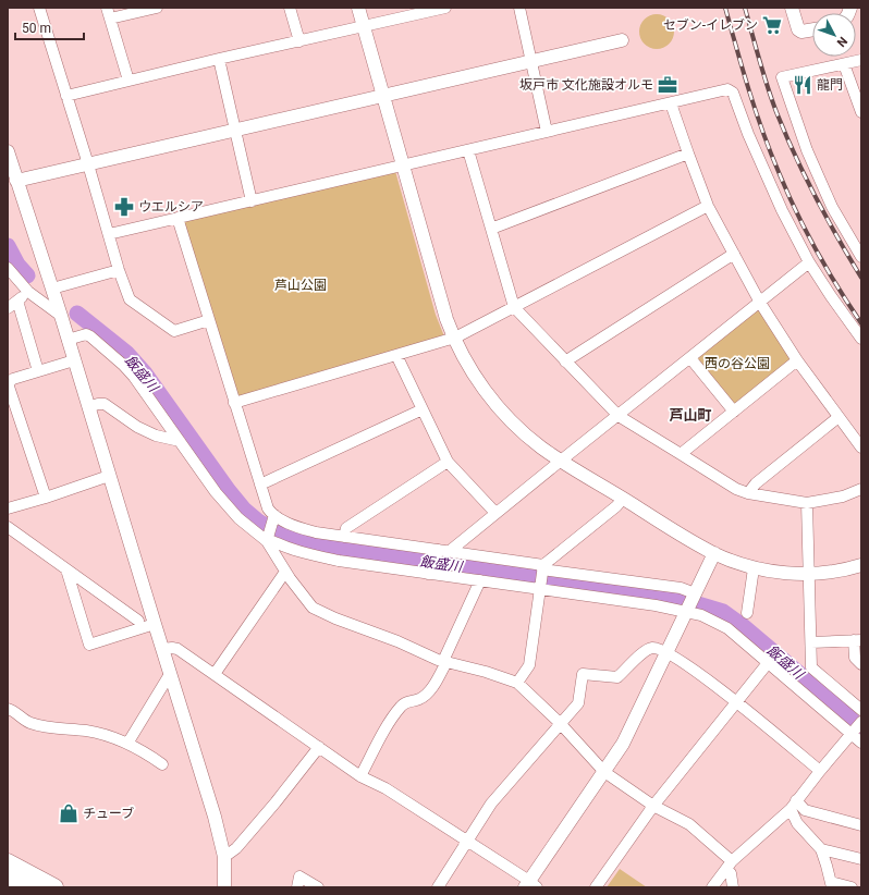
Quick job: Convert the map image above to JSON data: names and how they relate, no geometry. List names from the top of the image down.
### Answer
{
  "districts": ["芦山町"],
  "water": ["飯盛川"],
  "parks": ["芦山公園", "西の谷公園"],
  "places": {
    "supermarket": ["セブン-イレブン"],
    "office": ["坂戸市 文化施設オルモ"],
    "restaurant": ["龍門"],
    "pharmacy": ["ウエルシア"],
    "shop": ["チューブ"]
  },
  "scale_bar": "50 m",
  "north": "bottom right"
}
